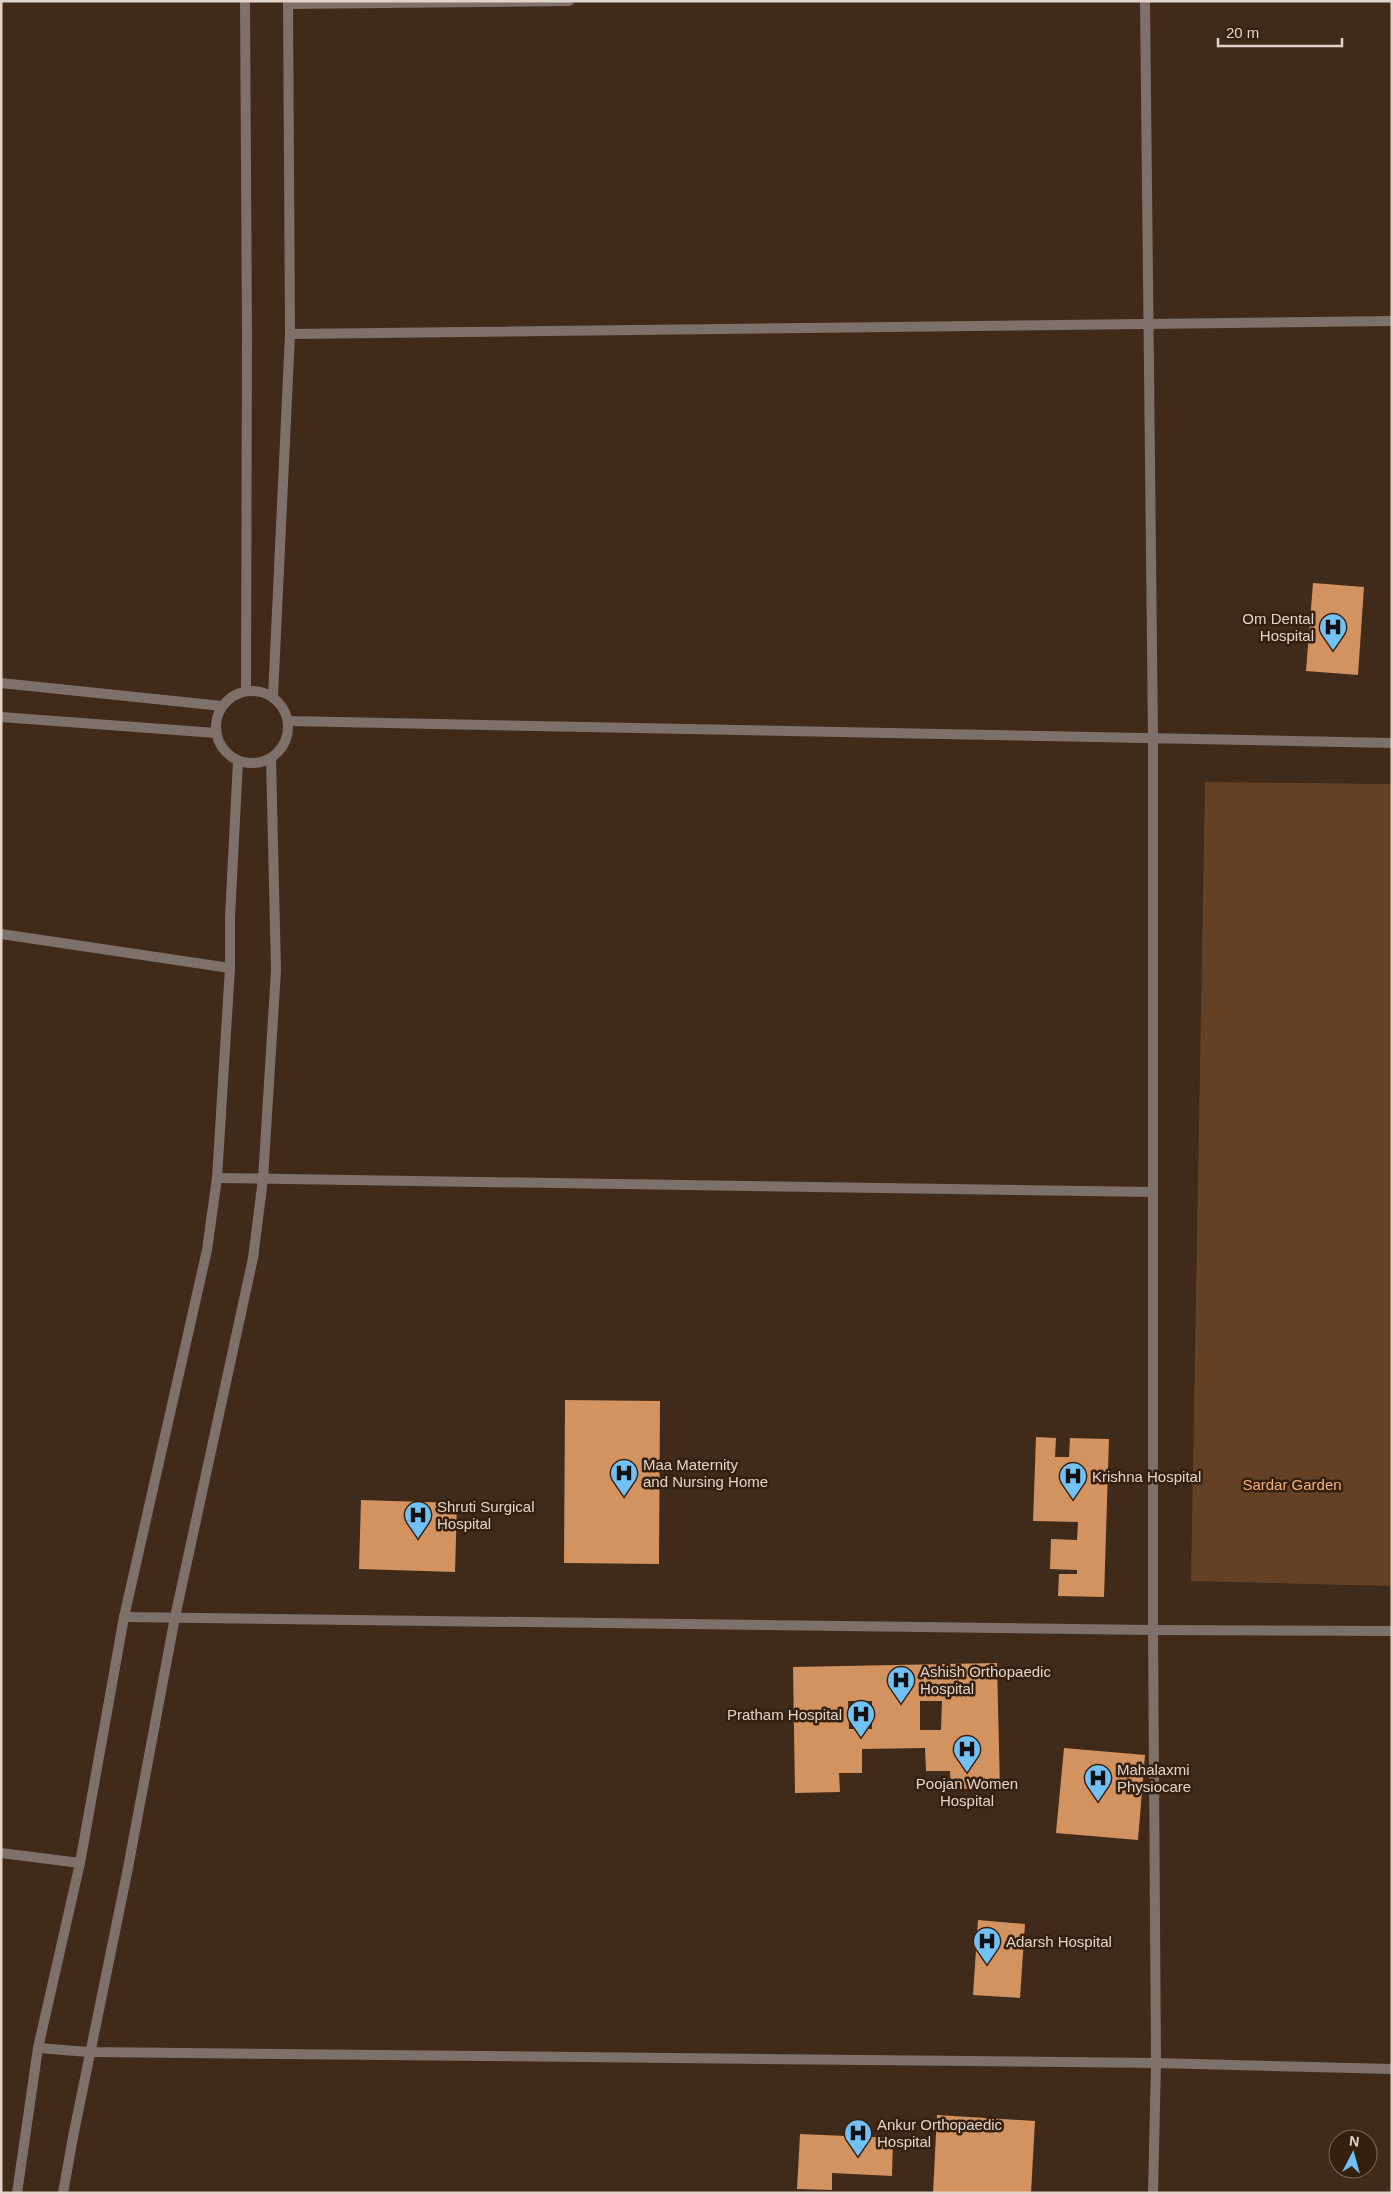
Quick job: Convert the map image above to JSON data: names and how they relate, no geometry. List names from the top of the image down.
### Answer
{
  "parks": ["Sardar Garden"],
  "places": {
    "hospital": [
      "Om Dental Hospital",
      "Maa Maternity and Nursing Home",
      "Krishna Hospital",
      "Shruti Surgical Hospital",
      "Ashish Orthopaedic Hospital",
      "Pratham Hospital",
      "Poojan Women Hospital",
      "Mahalaxmi Physiocare",
      "Adarsh Hospital",
      "Ankur Orthopaedic Hospital"
    ]
  },
  "scale_bar": "20 m",
  "north": "top"
}
